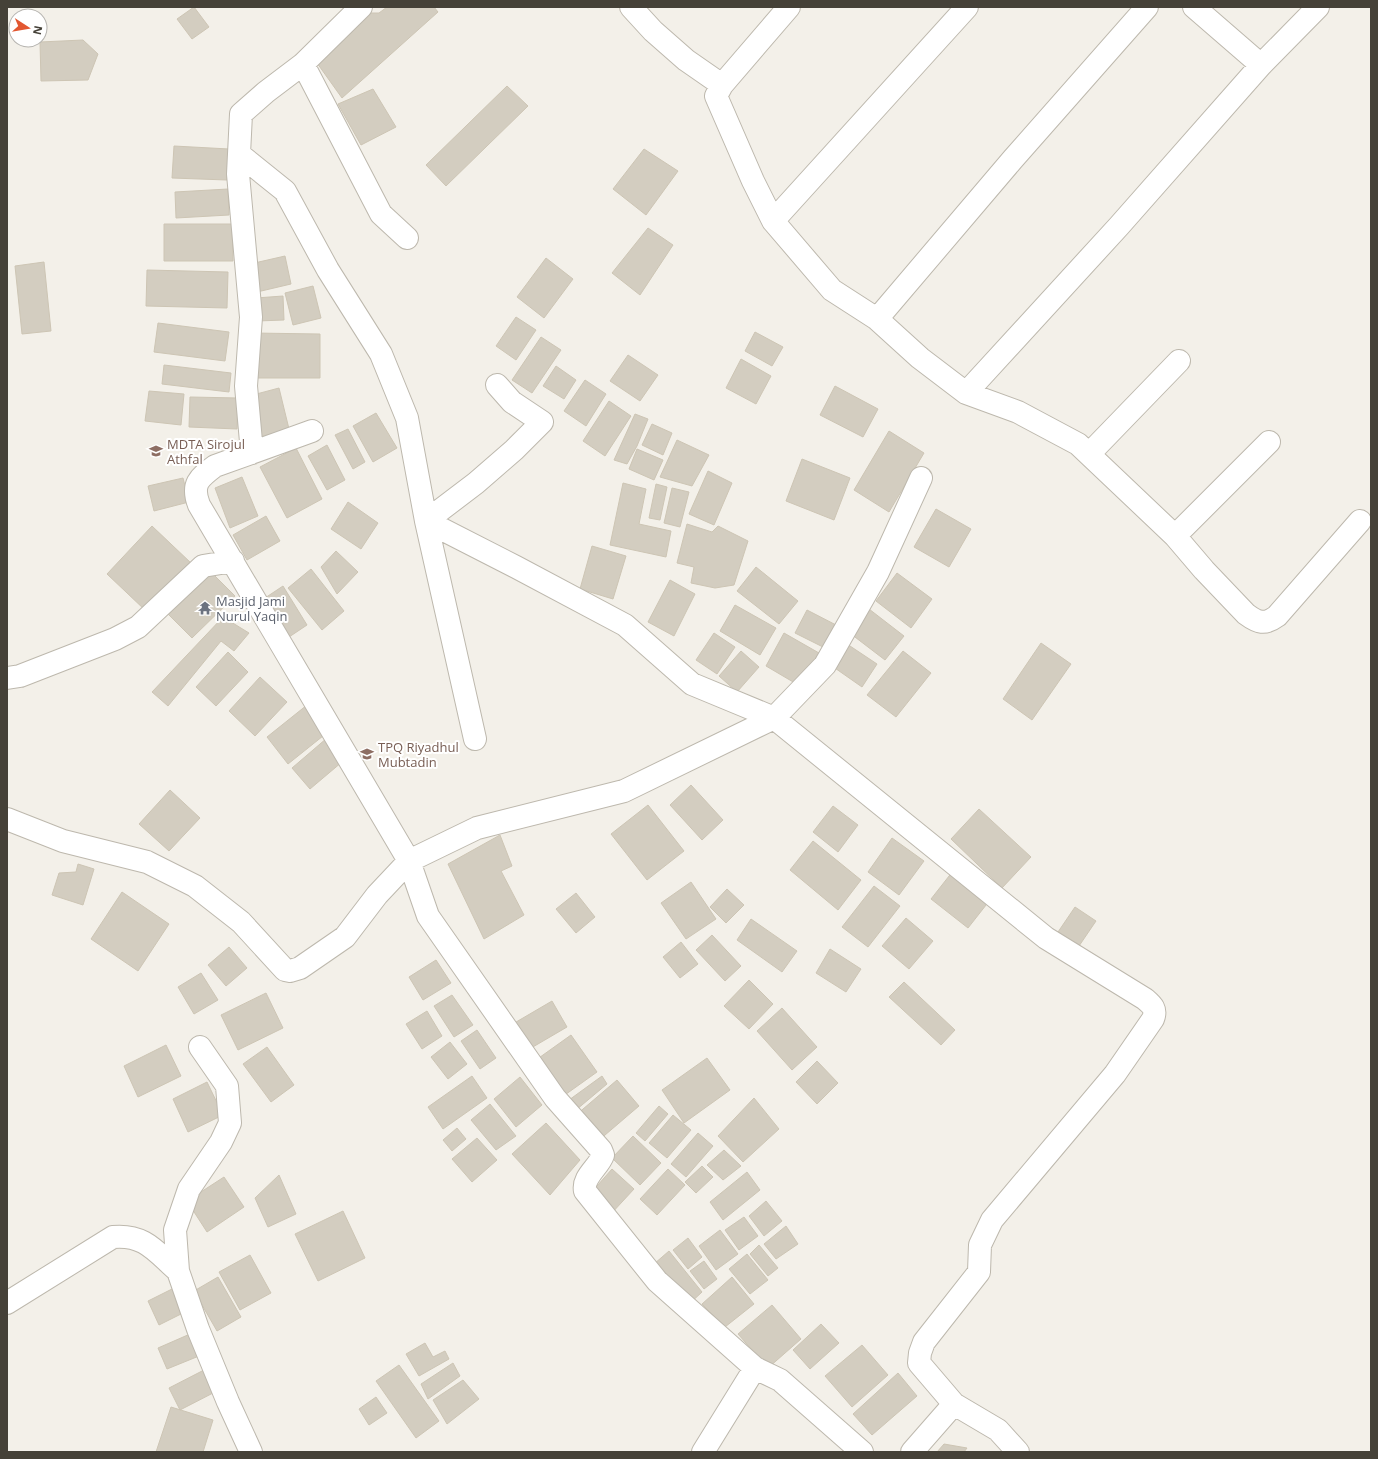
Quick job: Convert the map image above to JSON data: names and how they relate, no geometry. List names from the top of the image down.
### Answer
{
  "places": {
    "school or university": ["MDTA Sirojul Athfal", "TPQ Riyadhul Mubtadin"],
    "temple": ["Masjid Jami Nurul Yaqin"]
  },
  "north": "right"
}
